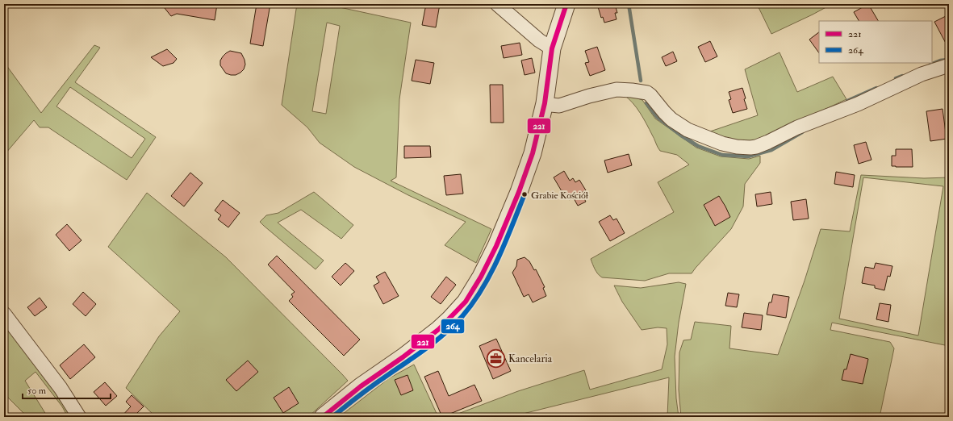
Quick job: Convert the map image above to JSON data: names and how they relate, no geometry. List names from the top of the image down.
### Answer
{
  "places": {
    "other": ["Grabie Kościół"],
    "office": ["Kancelaria"]
  },
  "lines": ["transit line 221", "transit line 264"],
  "legend": ["221", "264"],
  "scale_bar": "50 m"
}
